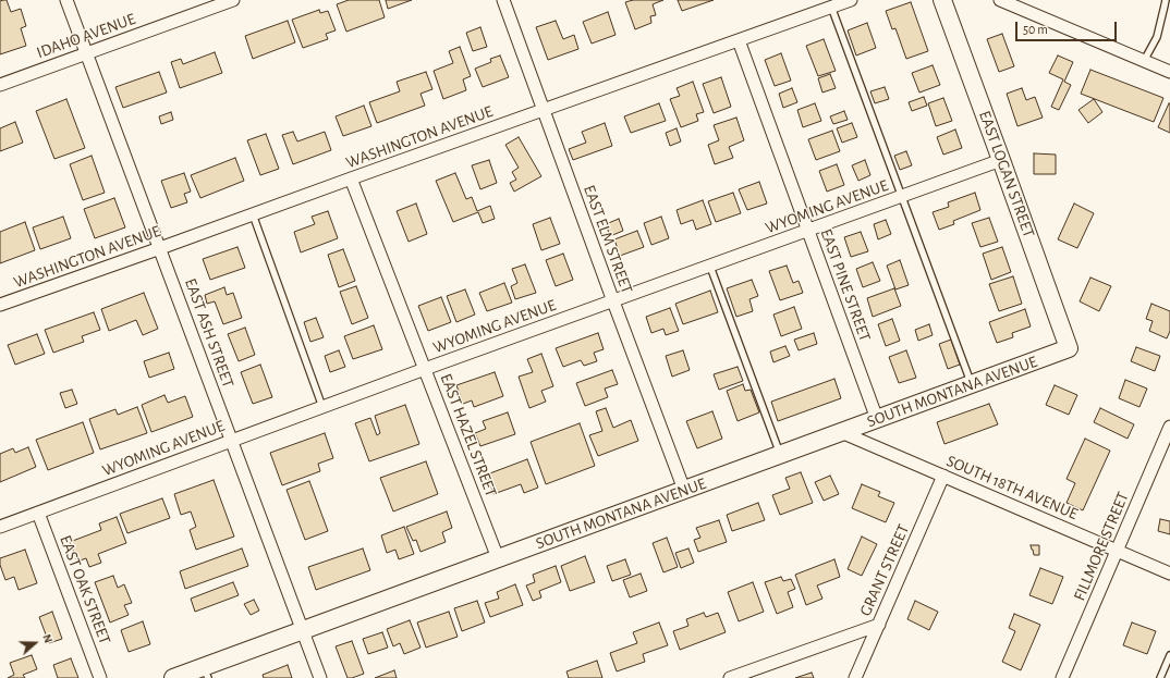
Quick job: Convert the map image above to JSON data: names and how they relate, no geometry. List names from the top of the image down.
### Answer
{
  "streets": {
    "street": [
      "IDAHO AVENUE",
      "WASHINGTON AVENUE",
      "EAST LOGAN STREET",
      "WYOMING AVENUE",
      "EAST ELM STREET",
      "EAST PINE STREET",
      "EAST ASH STREET",
      "SOUTH MONTANA AVENUE",
      "EAST HAZEL STREET",
      "SOUTH 18TH AVENUE",
      "FILLMORE STREET",
      "GRANT STREET",
      "EAST OAK STREET"
    ]
  },
  "crossings": [
    ["IDAHO AVENUE", "EAST ASH STREET"],
    ["WASHINGTON AVENUE", "EAST ELM STREET"],
    ["WASHINGTON AVENUE", "EAST PINE STREET"],
    ["WASHINGTON AVENUE", "EAST ASH STREET"],
    ["WASHINGTON AVENUE", "EAST HAZEL STREET"],
    ["EAST LOGAN STREET", "WYOMING AVENUE"],
    ["EAST LOGAN STREET", "SOUTH MONTANA AVENUE"],
    ["WYOMING AVENUE", "EAST ELM STREET"],
    ["WYOMING AVENUE", "EAST PINE STREET"],
    ["WYOMING AVENUE", "EAST ASH STREET"],
    ["WYOMING AVENUE", "EAST HAZEL STREET"],
    ["WYOMING AVENUE", "EAST OAK STREET"],
    ["EAST ELM STREET", "SOUTH MONTANA AVENUE"],
    ["EAST PINE STREET", "SOUTH MONTANA AVENUE"],
    ["EAST ASH STREET", "SOUTH MONTANA AVENUE"],
    ["SOUTH MONTANA AVENUE", "EAST HAZEL STREET"],
    ["SOUTH MONTANA AVENUE", "SOUTH 18TH AVENUE"],
    ["SOUTH 18TH AVENUE", "FILLMORE STREET"],
    ["SOUTH 18TH AVENUE", "GRANT STREET"]
  ],
  "scale_bar": "50 m",
  "north": "right"
}
